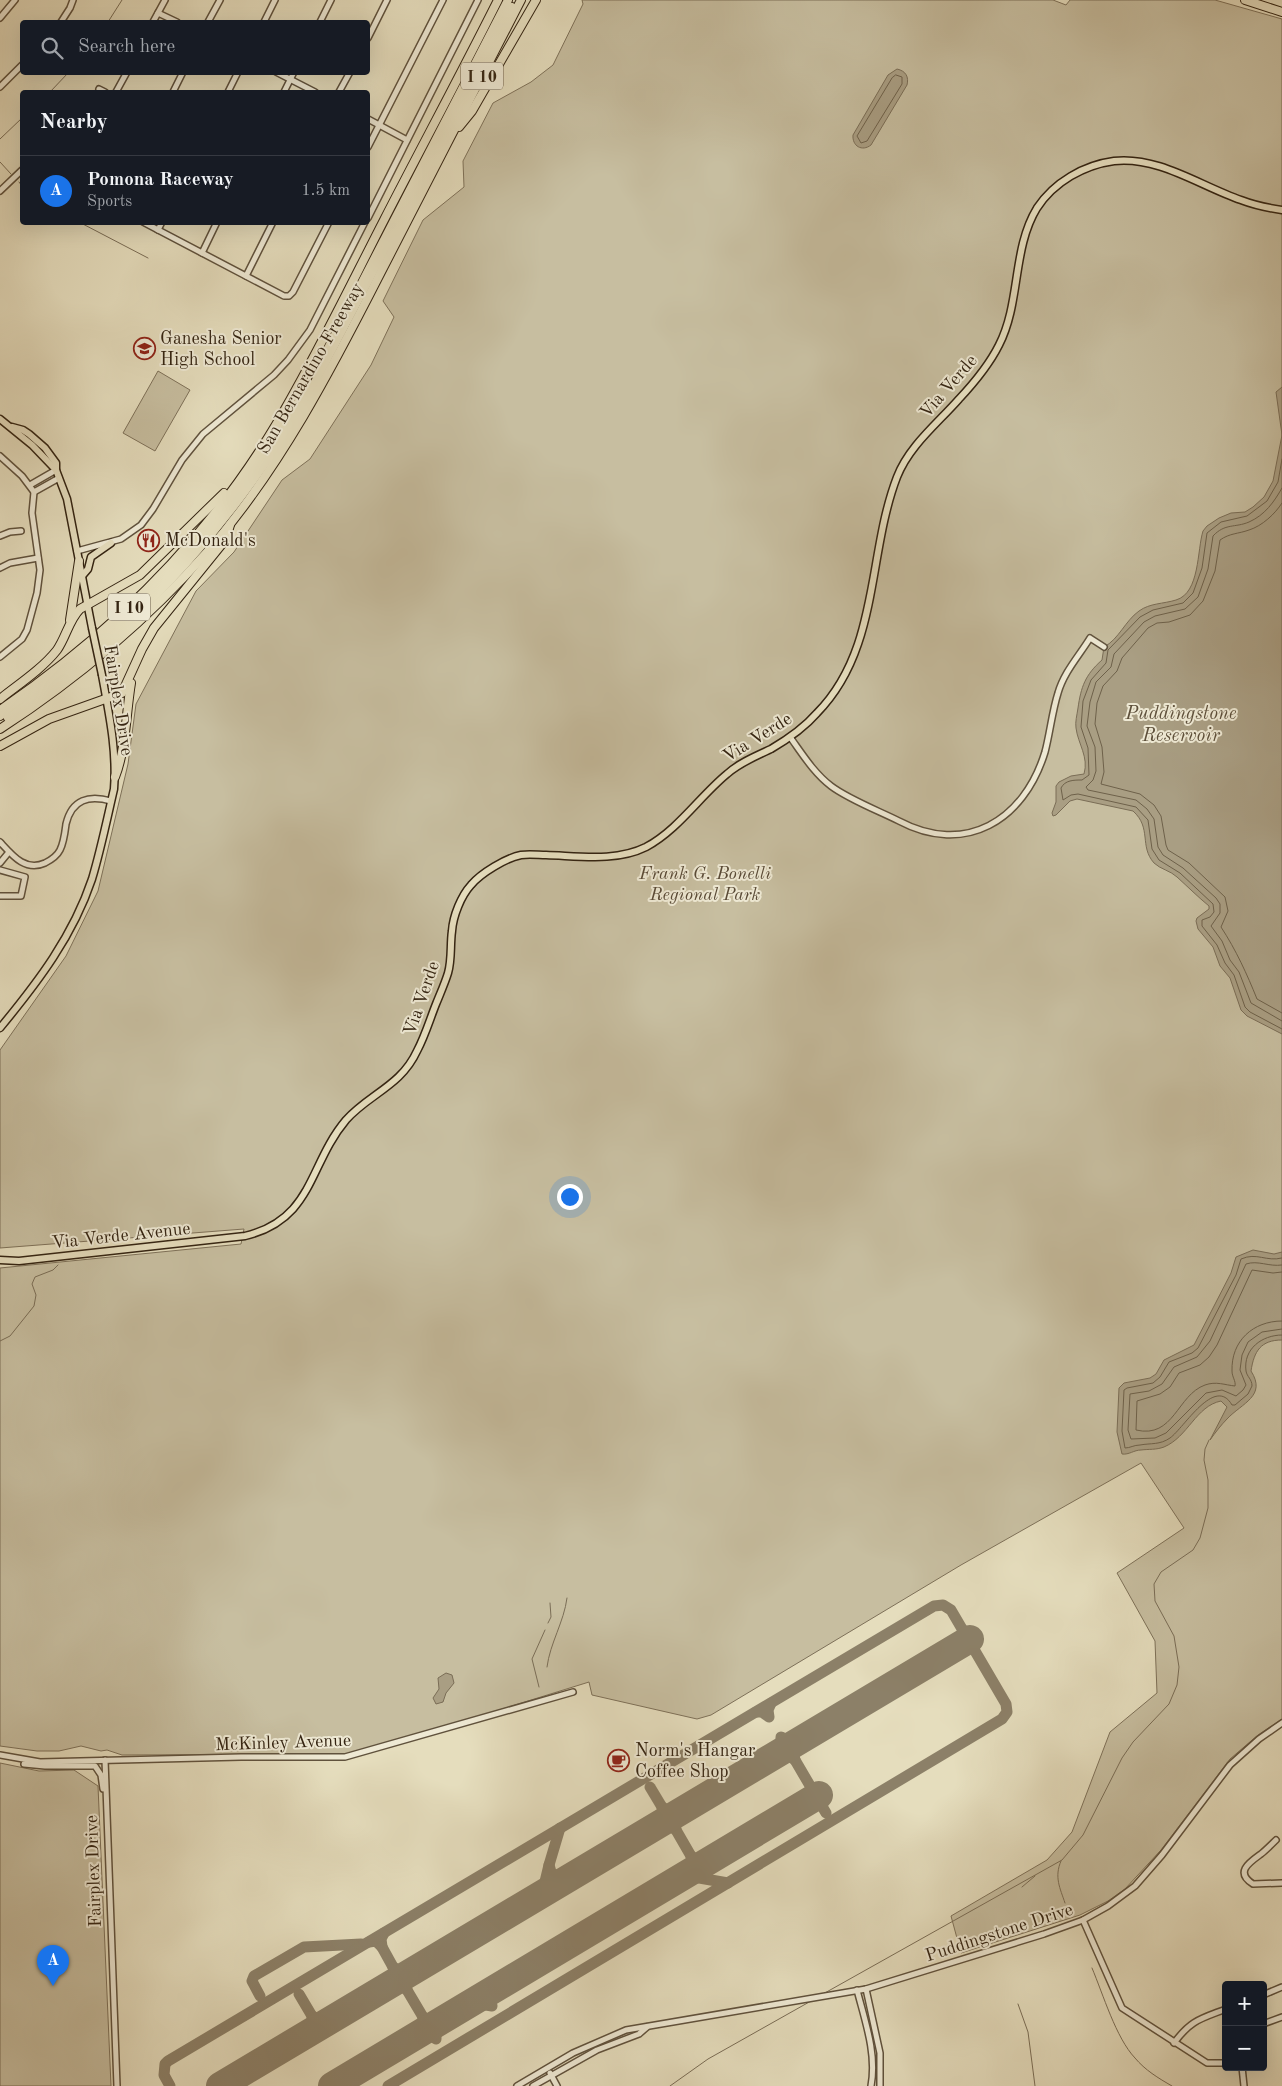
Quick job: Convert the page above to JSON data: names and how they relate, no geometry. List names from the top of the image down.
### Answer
{
  "streets": {
    "highway": ["I 10", "San Bernardino Freeway"],
    "main road": ["Via Verde", "Fairplex Drive", "Via Verde Avenue"],
    "street": ["McKinley Avenue", "Puddingstone Drive"]
  },
  "crossings": [
    ["Via Verde", "Via Verde Avenue"],
    ["Fairplex Drive", "McKinley Avenue"]
  ],
  "water": ["Puddingstone Reservoir"],
  "parks": ["Frank G. Bonelli Regional Park"],
  "places": {
    "school or university": ["Ganesha Senior High School"],
    "restaurant": ["McDonald's"],
    "cafe": ["Norm's Hangar Coffee Shop"]
  },
  "page": {
    "search": "Search here",
    "heading": "Nearby",
    "list": [
      {
        "mark": "A",
        "name": "Pomona Raceway",
        "note": "Sports",
        "value": "1.5 km"
      }
    ],
    "pins": "A",
    "map_buttons": ["+", "−"]
  }
}
